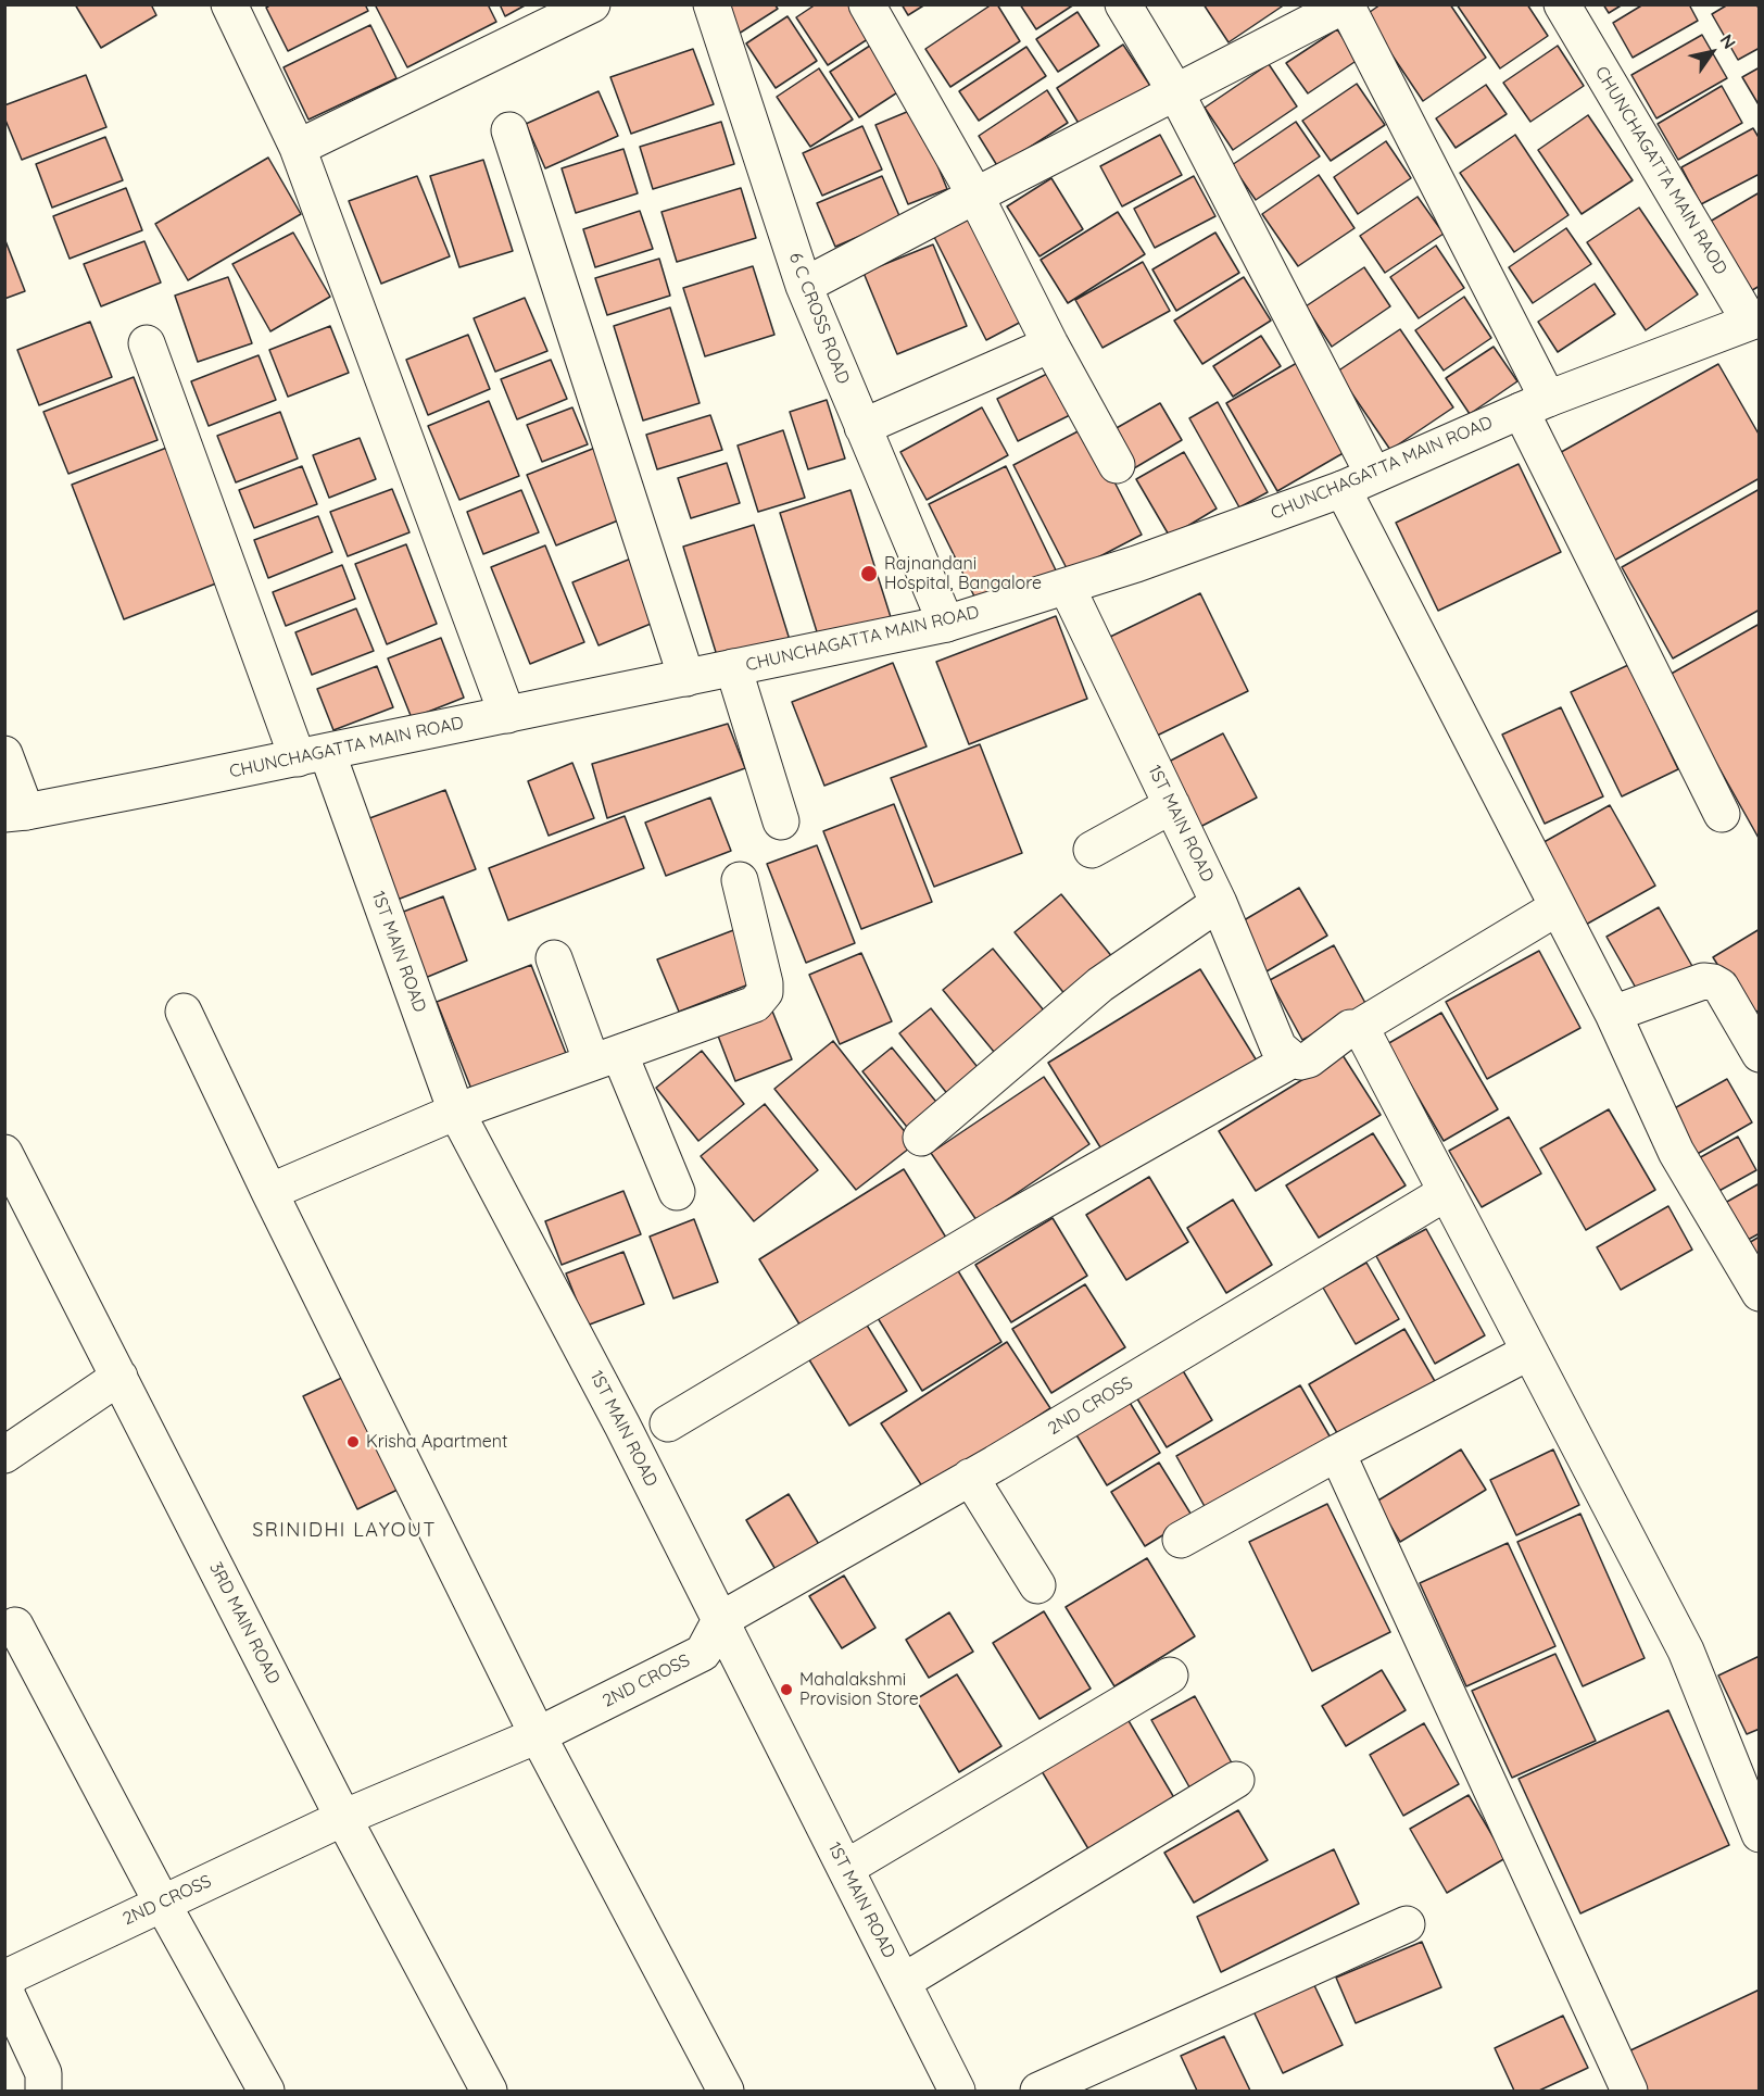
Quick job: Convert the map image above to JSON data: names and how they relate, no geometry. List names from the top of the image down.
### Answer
{
  "streets": {
    "street": [
      "CHUNCHAGATTA MAIN RAOD",
      "6 C CROSS ROAD",
      "CHUNCHAGATTA MAIN ROAD",
      "1ST MAIN ROAD",
      "2ND CROSS",
      "3RD MAIN ROAD"
    ]
  },
  "crossings": [
    ["CHUNCHAGATTA MAIN RAOD", "CHUNCHAGATTA MAIN ROAD"],
    ["6 C CROSS ROAD", "CHUNCHAGATTA MAIN ROAD"],
    ["CHUNCHAGATTA MAIN ROAD", "1ST MAIN ROAD"],
    ["1ST MAIN ROAD", "2ND CROSS"],
    ["2ND CROSS", "3RD MAIN ROAD"]
  ],
  "districts": ["SRINIDHI LAYOUT"],
  "places": ["Rajnandani Hospital, Bangalore", "Krisha Apartment", "Mahalakshmi Provision Store"],
  "north": "top right"
}
